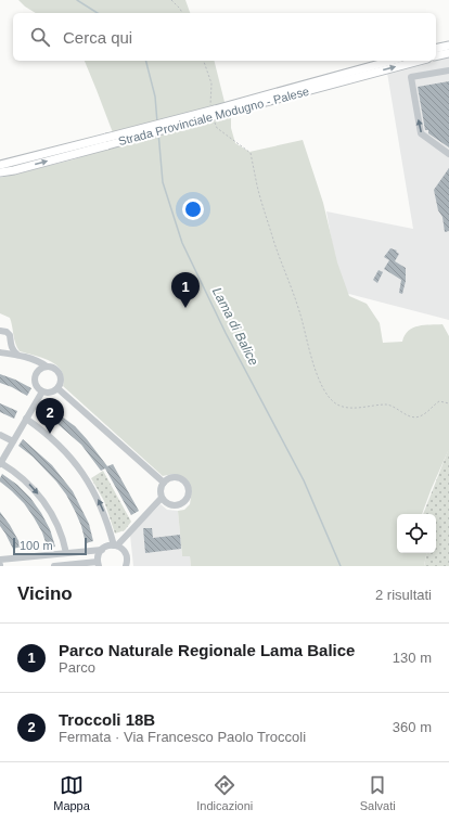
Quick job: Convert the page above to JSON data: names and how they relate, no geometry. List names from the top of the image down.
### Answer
{
  "streets": {
    "main road": ["Strada Provinciale Modugno - Palese"]
  },
  "water": ["Lama di Balice"],
  "scale_bar": "100 m",
  "page": {
    "search": "Cerca qui",
    "pins": ["1", "2"],
    "scale": "100 m",
    "heading": ["Vicino", "2 risultati"],
    "list": [
      {
        "mark": "1",
        "name": "Parco Naturale Regionale Lama Balice",
        "note": "Parco",
        "value": "130 m"
      },
      {
        "mark": "2",
        "name": "Troccoli 18B",
        "note": "Fermata · Via Francesco Paolo Troccoli",
        "value": "360 m"
      }
    ],
    "nav": ["Mappa", "Indicazioni", "Salvati"]
  }
}
